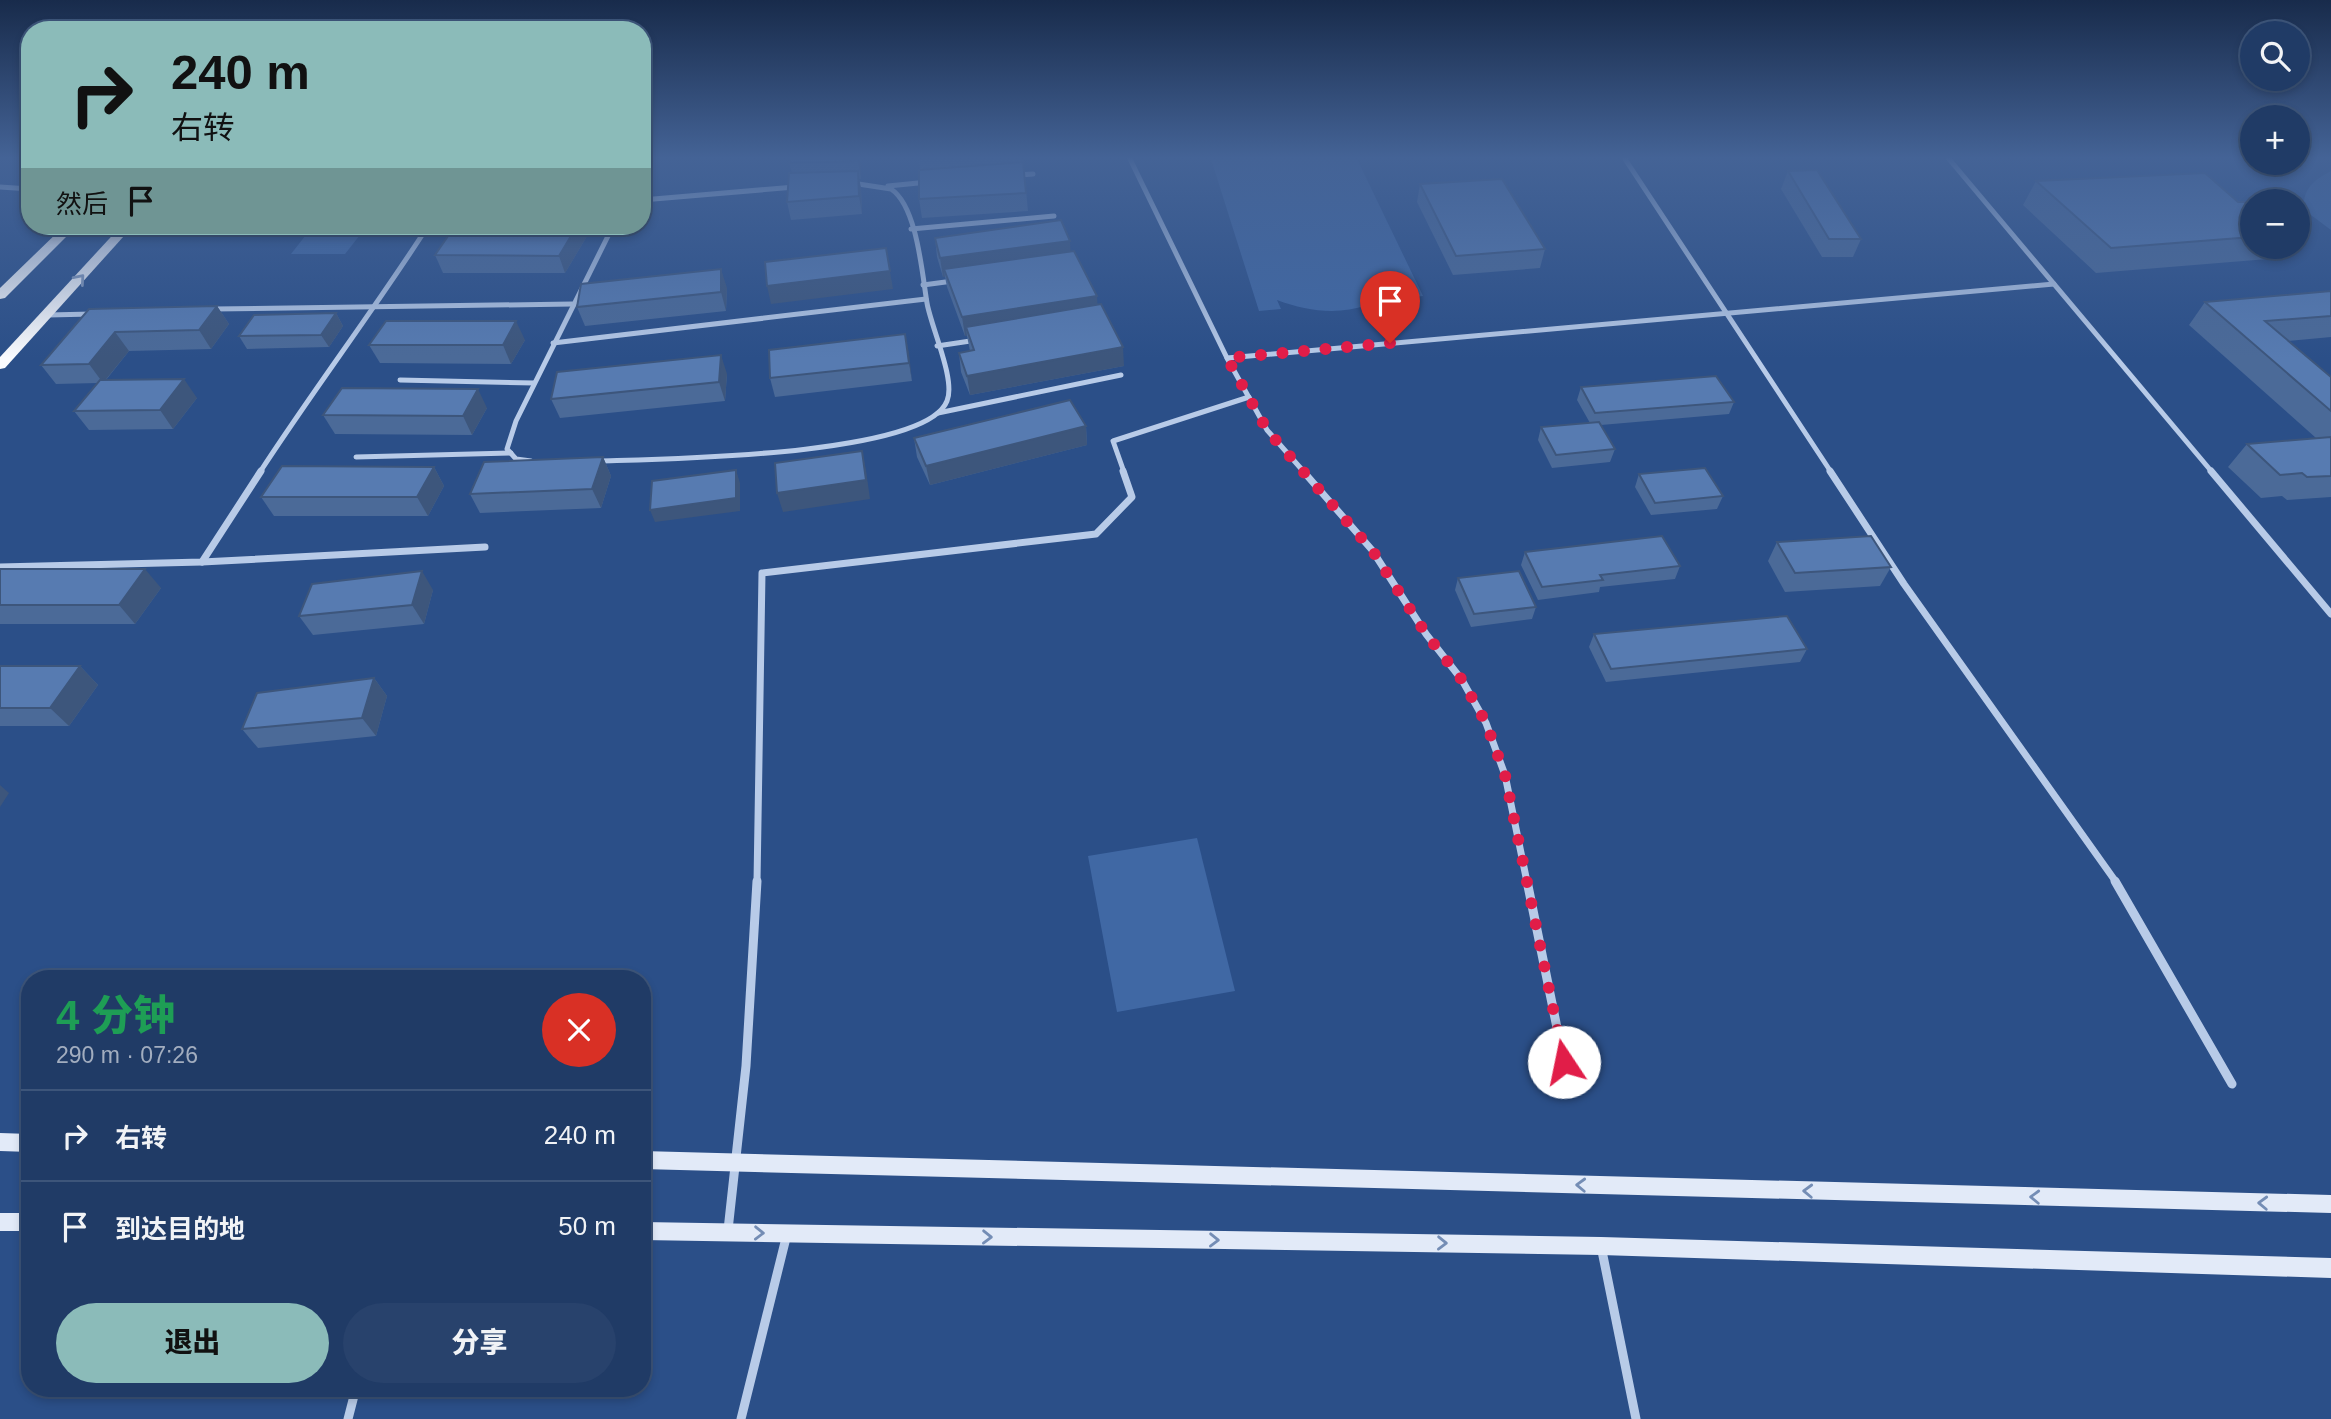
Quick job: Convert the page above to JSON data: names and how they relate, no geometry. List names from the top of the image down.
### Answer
{
  "page": {
    "map_buttons": ["+", "−"],
    "turn": ["240 m", "右转"],
    "then": "然后",
    "heading": ["4 分钟", "290 m · 07:26"],
    "list": [
      {
        "name": "右转",
        "value": "240 m"
      },
      {
        "name": "到达目的地",
        "value": "50 m"
      }
    ],
    "buttons": ["退出", "分享"]
  }
}
